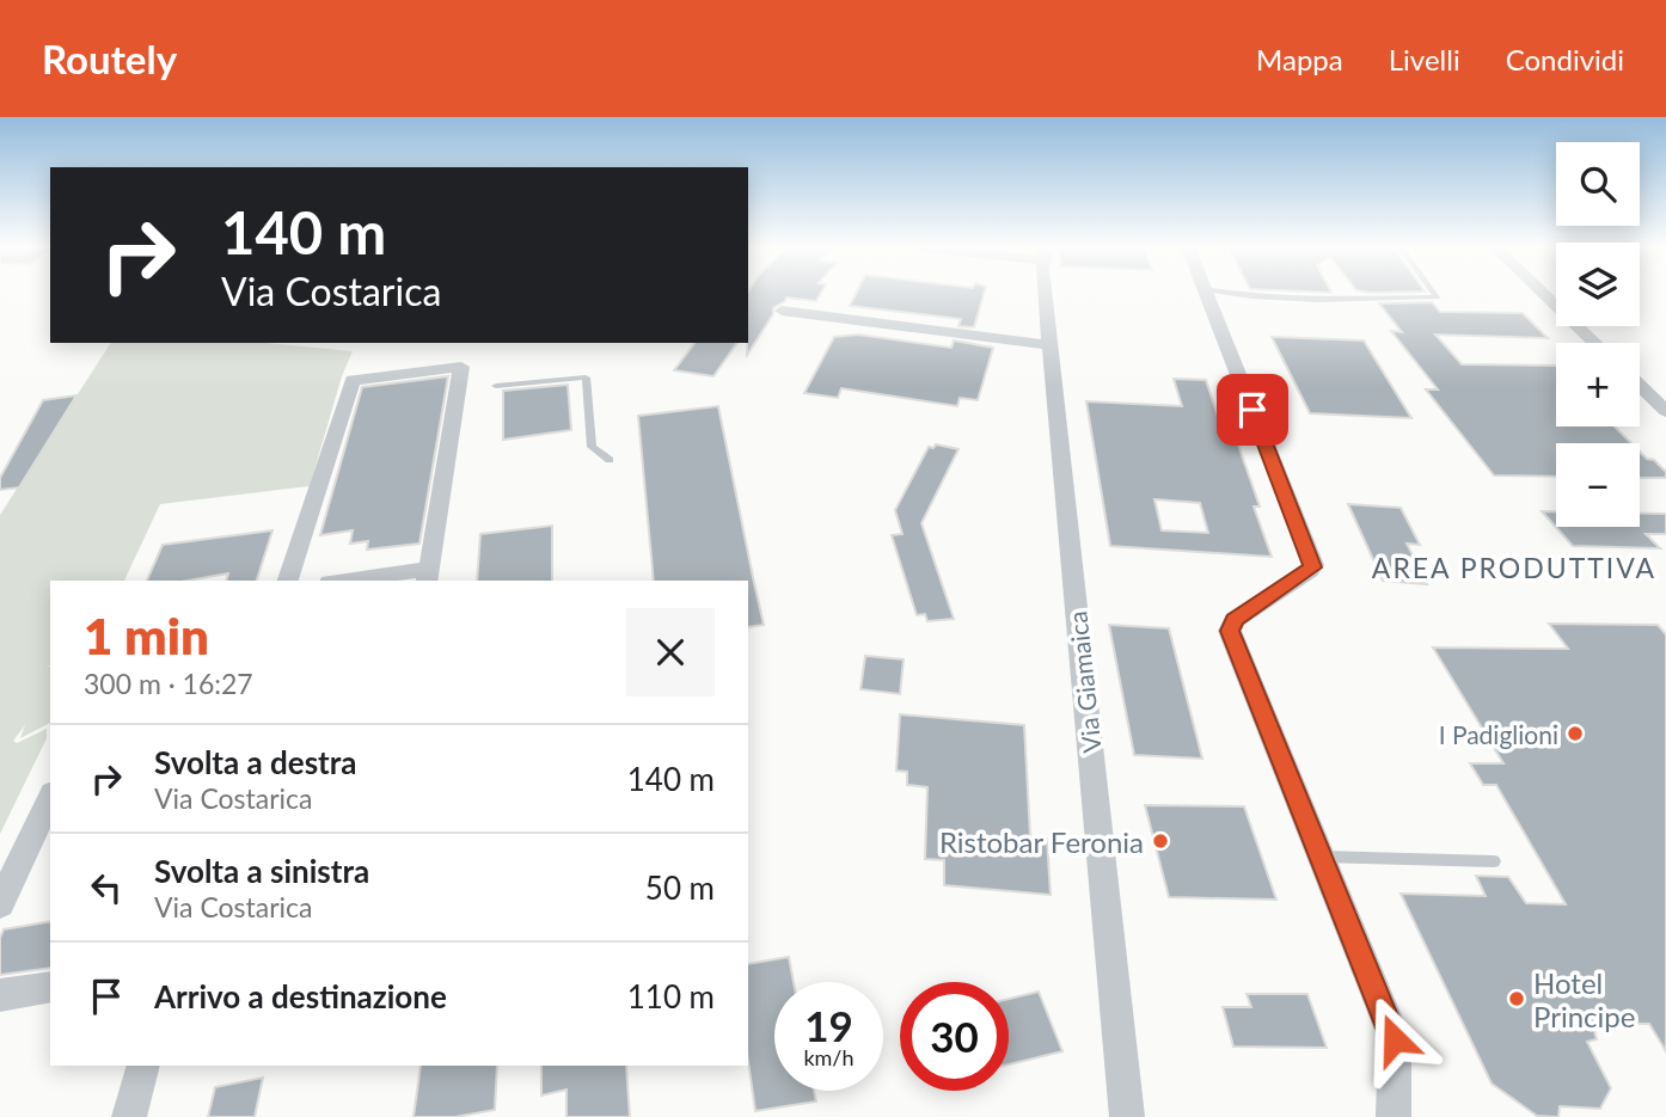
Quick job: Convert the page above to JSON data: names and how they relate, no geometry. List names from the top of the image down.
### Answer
{
  "streets": {
    "street": ["Via Giamaica"]
  },
  "districts": ["AREA PRODUTTIVA"],
  "places": ["I Padiglioni", "Ristobar Feronia", "Hotel Principe"],
  "page": {
    "header": "Routely",
    "nav": ["Mappa", "Livelli", "Condividi"],
    "map_buttons": ["+", "−"],
    "turn": ["140 m", "Via Costarica"],
    "heading": ["1 min", "300 m · 16:27"],
    "list": [
      {
        "name": "Svolta a destra",
        "note": "Via Costarica",
        "value": "140 m"
      },
      {
        "name": "Svolta a sinistra",
        "note": "Via Costarica",
        "value": "50 m"
      },
      {
        "name": "Arrivo a destinazione",
        "value": "110 m"
      }
    ],
    "speed": "19 km/h",
    "limit": "30"
  }
}
